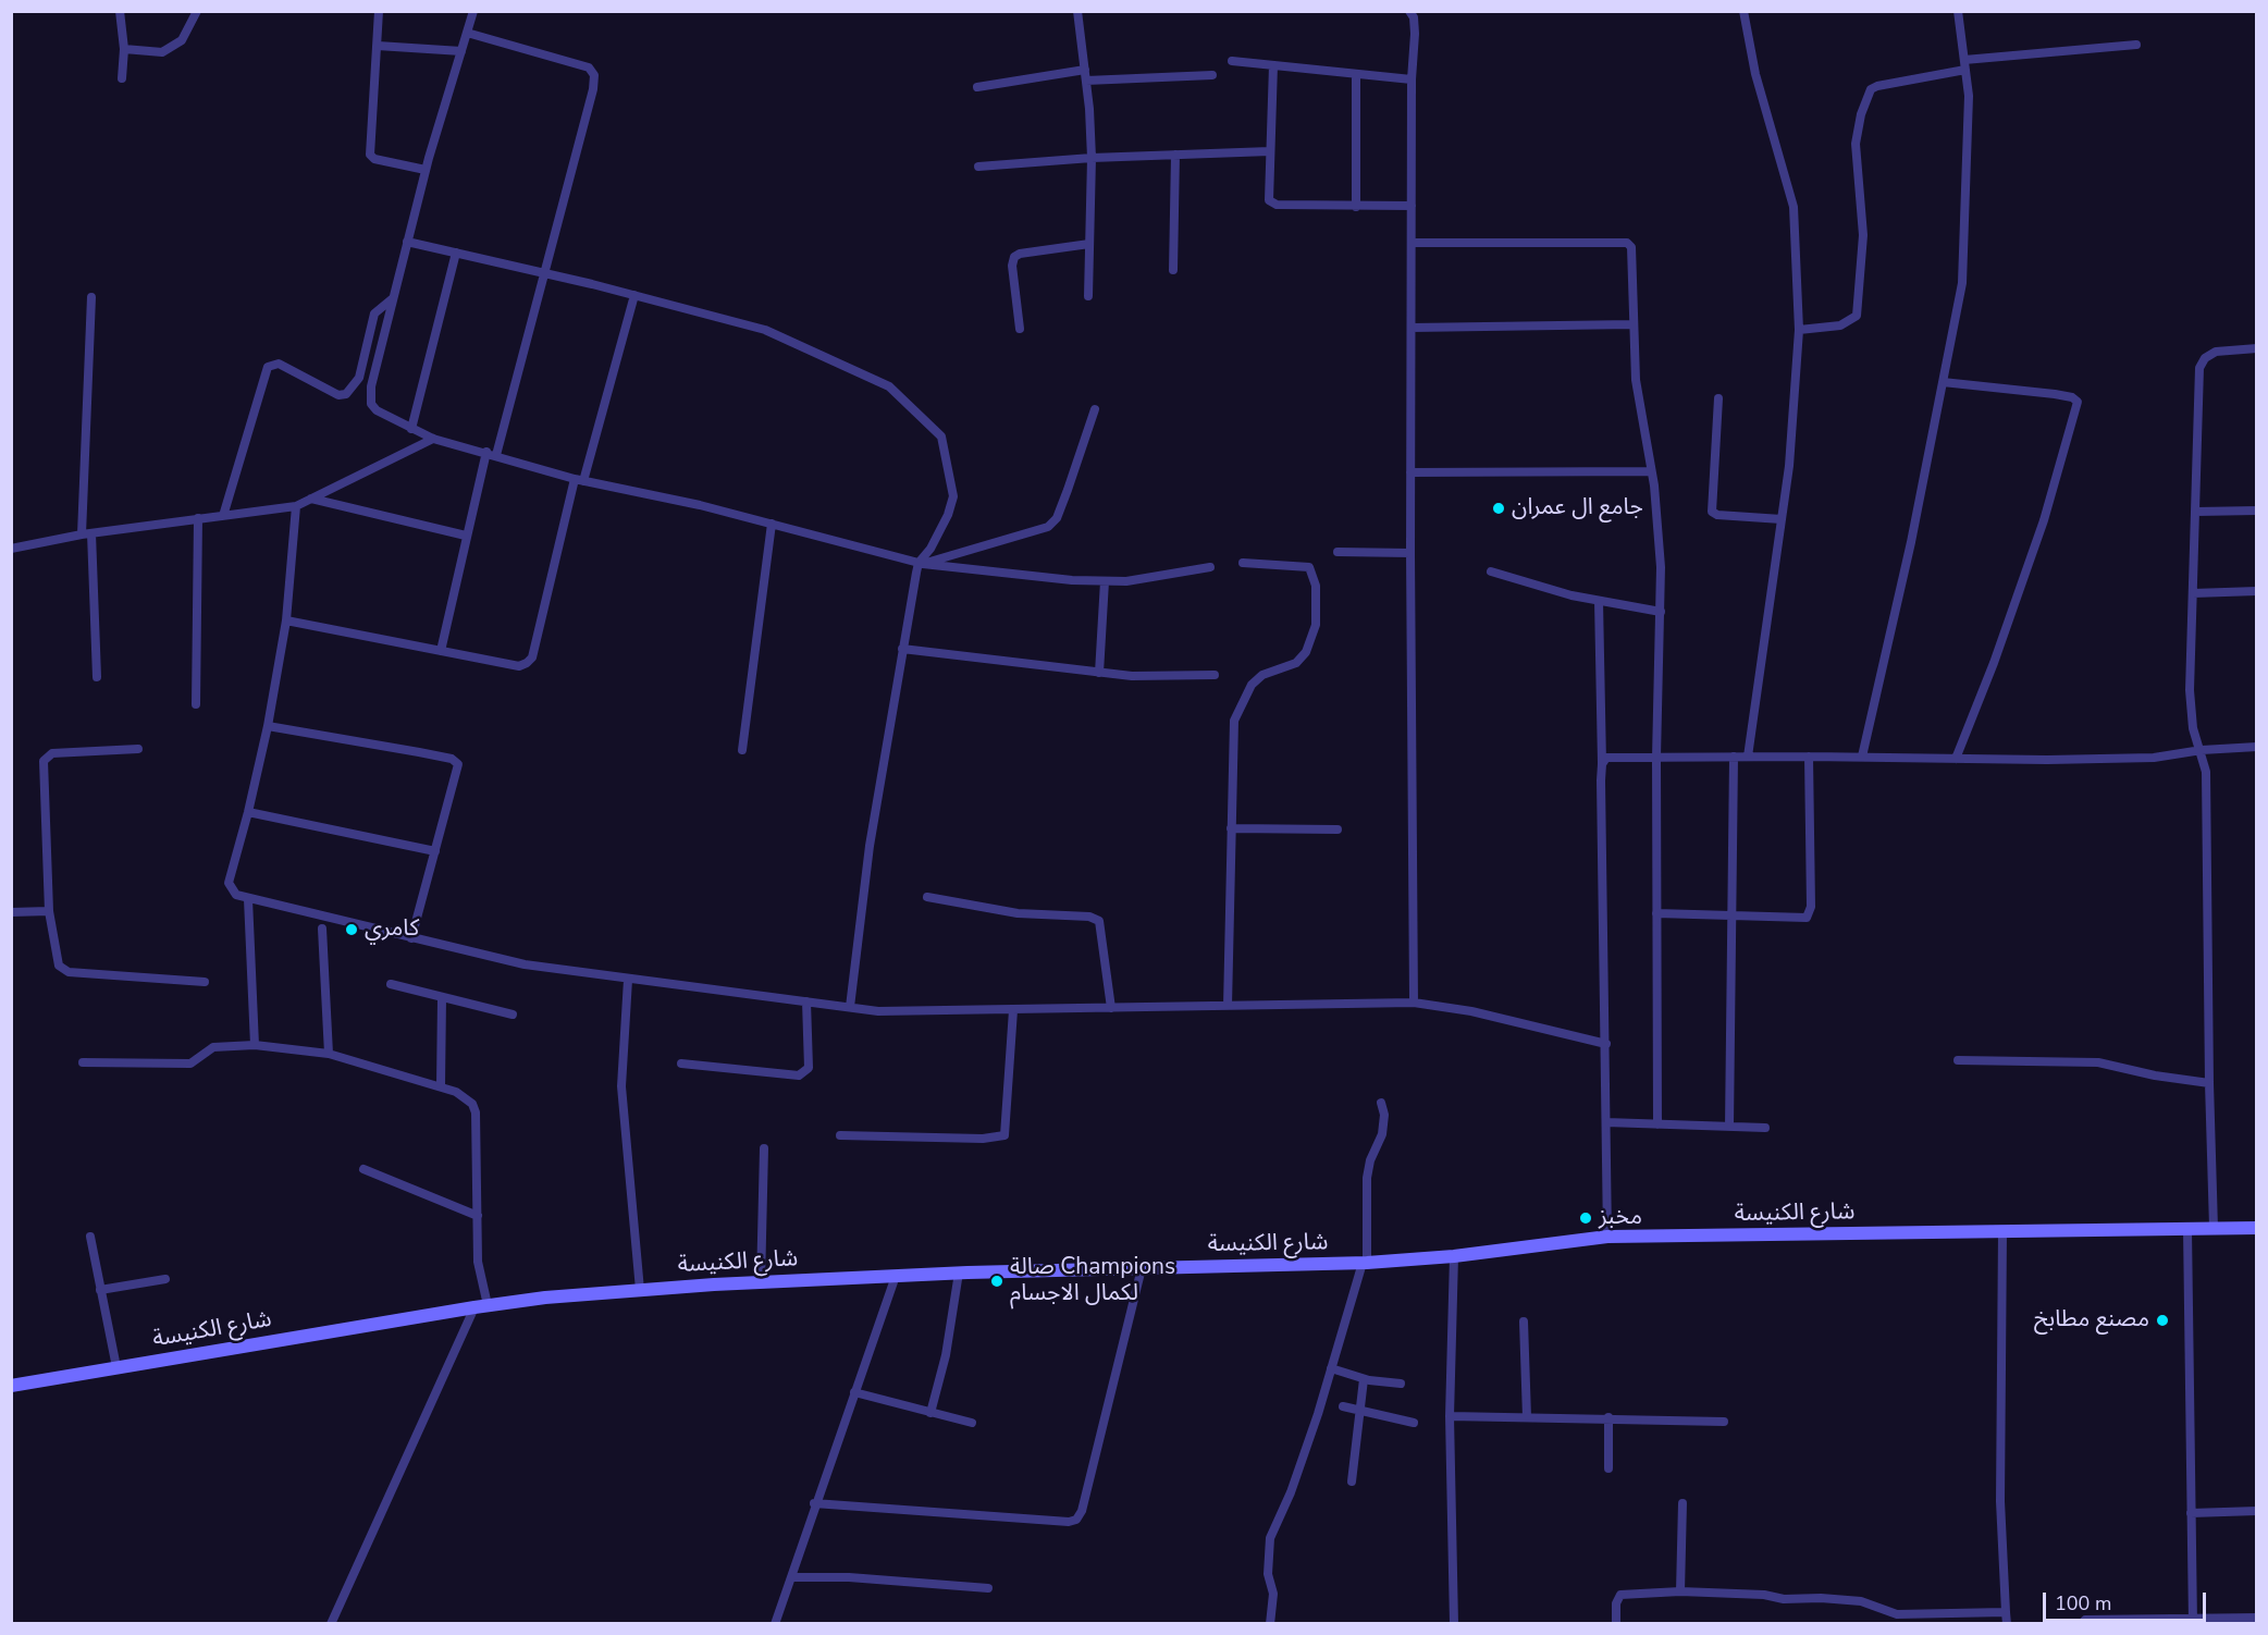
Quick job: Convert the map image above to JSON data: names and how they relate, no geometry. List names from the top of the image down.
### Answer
{
  "streets": {
    "main road": ["شارع الكنيسة"]
  },
  "places": [
    "جامع ال عمران",
    "كامري",
    "مخبز",
    "صالة Champions لكمال الاجسام",
    "مصنع مطابخ"
  ],
  "scale_bar": "100 m"
}
